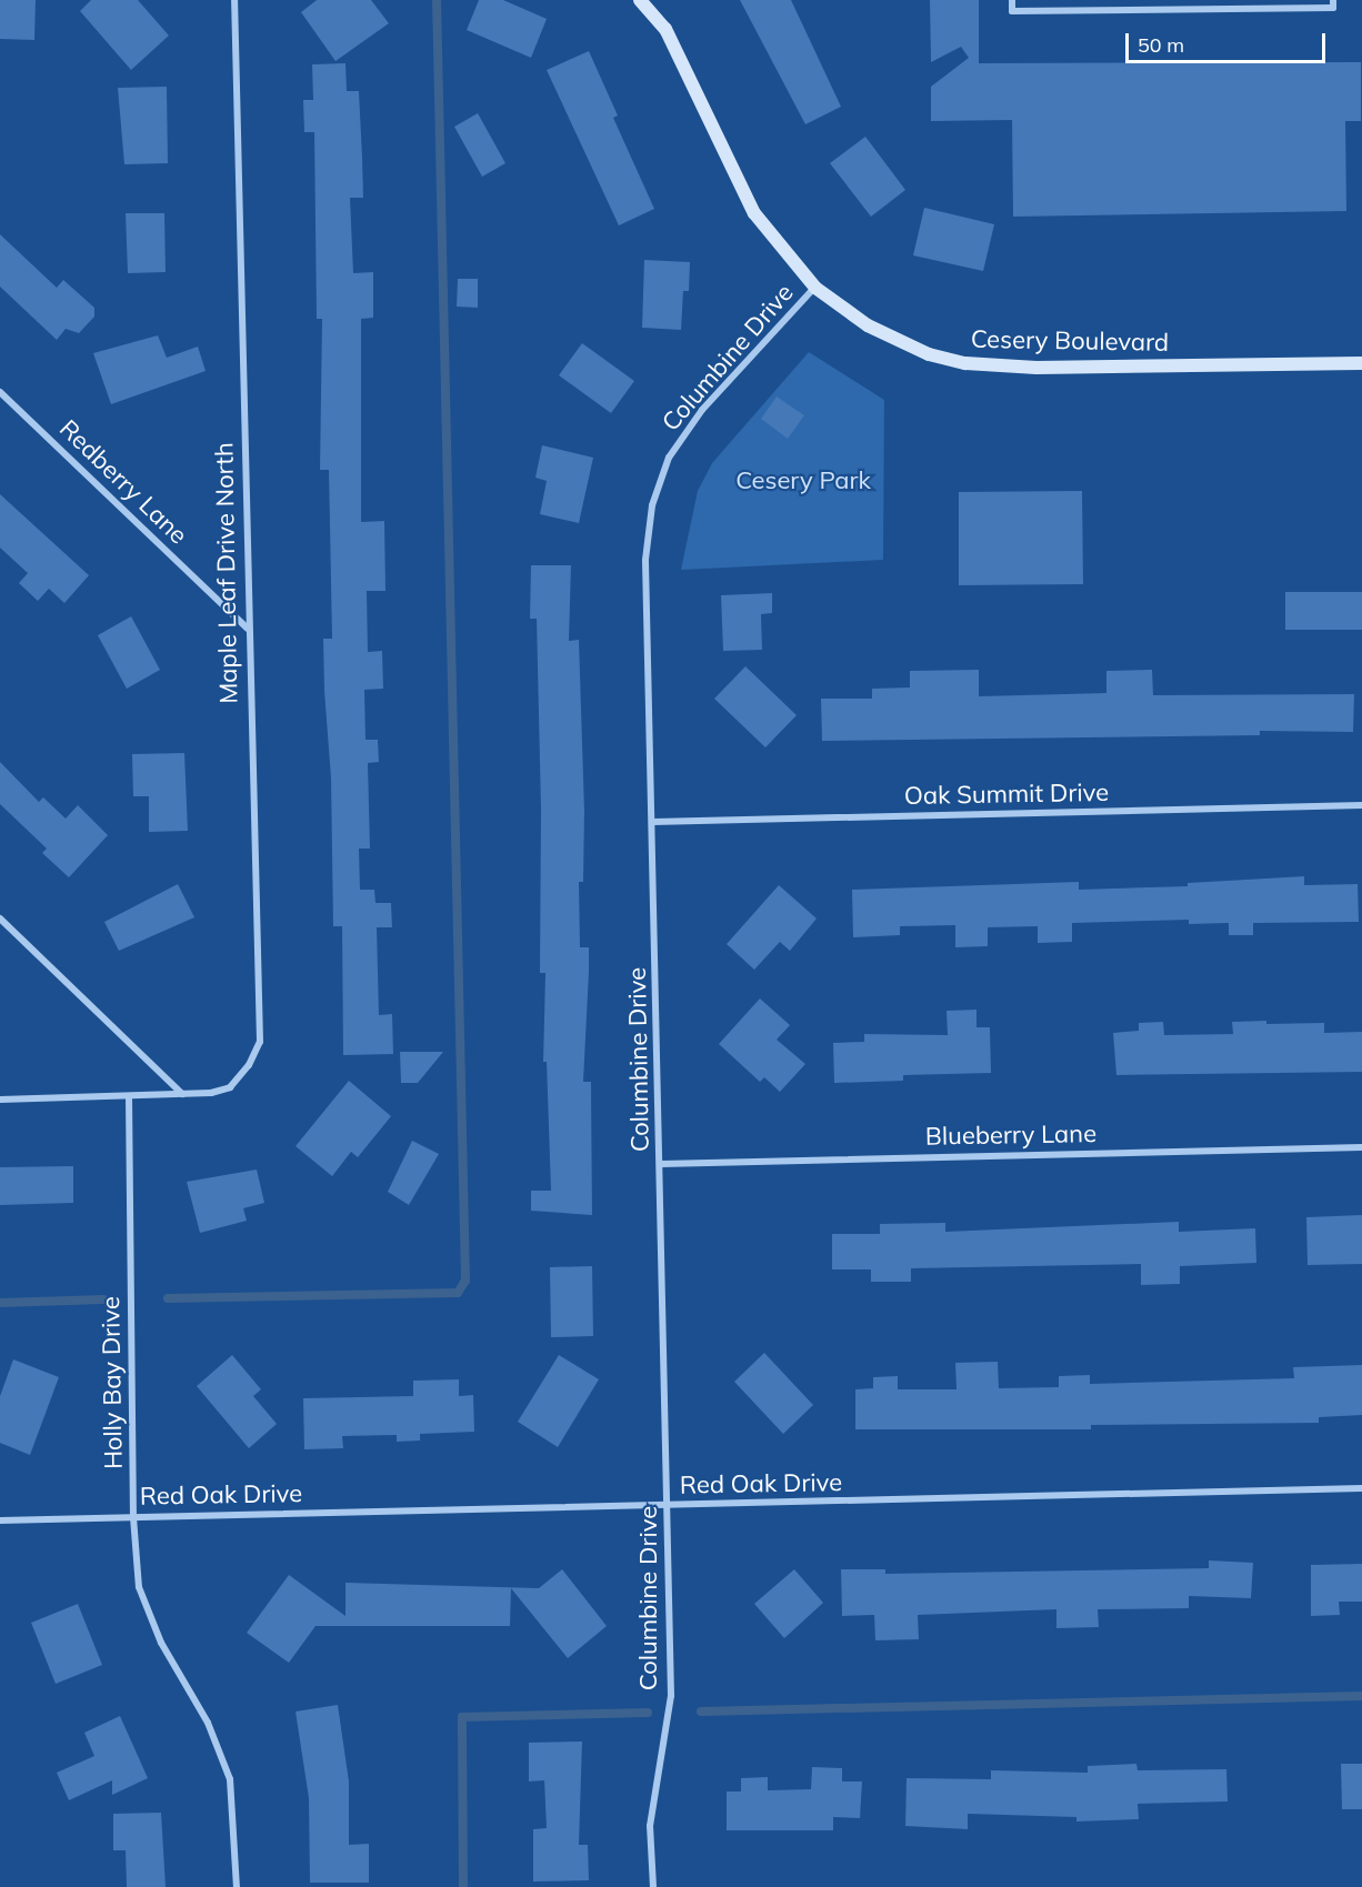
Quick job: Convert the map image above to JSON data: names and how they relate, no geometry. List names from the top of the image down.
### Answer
{
  "streets": {
    "main road": ["Cesery Boulevard"],
    "street": [
      "Columbine Drive",
      "Redberry Lane",
      "Maple Leaf Drive North",
      "Oak Summit Drive",
      "Blueberry Lane",
      "Holly Bay Drive",
      "Red Oak Drive"
    ]
  },
  "crossings": [
    ["Cesery Boulevard", "Columbine Drive"],
    ["Columbine Drive", "Oak Summit Drive"],
    ["Columbine Drive", "Blueberry Lane"],
    ["Columbine Drive", "Red Oak Drive"],
    ["Redberry Lane", "Maple Leaf Drive North"],
    ["Maple Leaf Drive North", "Holly Bay Drive"],
    ["Holly Bay Drive", "Red Oak Drive"]
  ],
  "parks": ["Cesery Park"],
  "scale_bar": "50 m"
}
